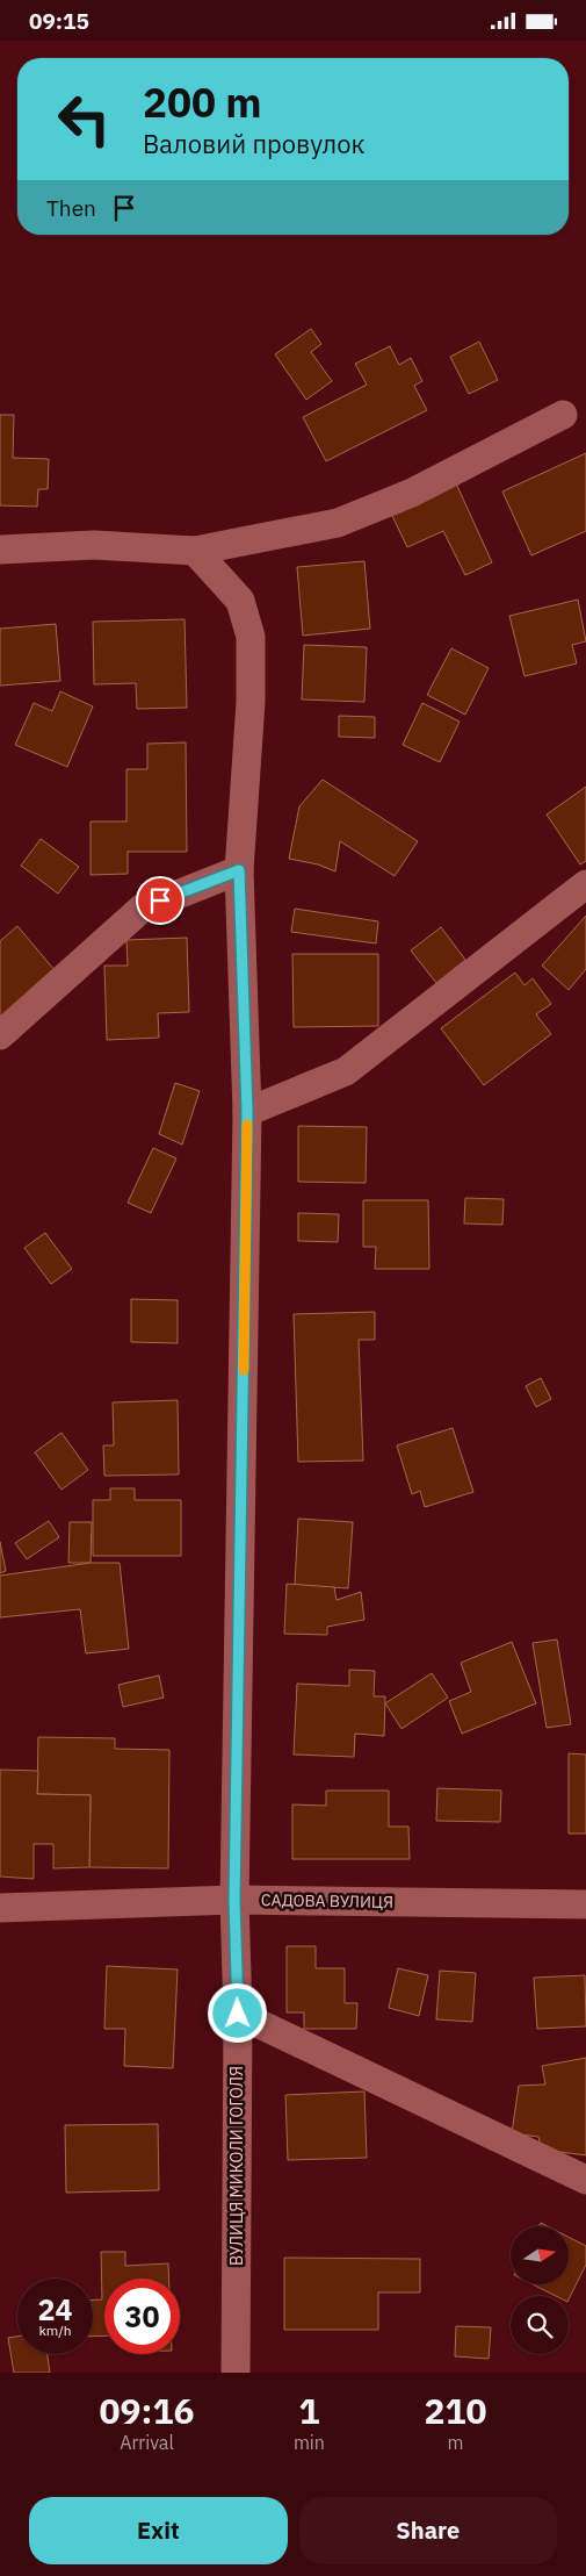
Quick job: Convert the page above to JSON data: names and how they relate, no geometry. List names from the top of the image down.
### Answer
{
  "streets": {
    "street": ["САДОВА ВУЛИЦЯ", "ВУЛИЦЯ МИКОЛИ ГОГОЛЯ"]
  },
  "crossings": [
    ["САДОВА ВУЛИЦЯ", "ВУЛИЦЯ МИКОЛИ ГОГОЛЯ"]
  ],
  "north": "right",
  "page": {
    "status": "09:15",
    "turn": ["200 m", "Валовий провулок"],
    "then": "Then",
    "speed": "24 km/h",
    "limit": "30",
    "eta": [
      "09:16",
      "Arrival",
      "1",
      "min",
      "210",
      "m"
    ],
    "buttons": ["Exit", "Share"]
  }
}
